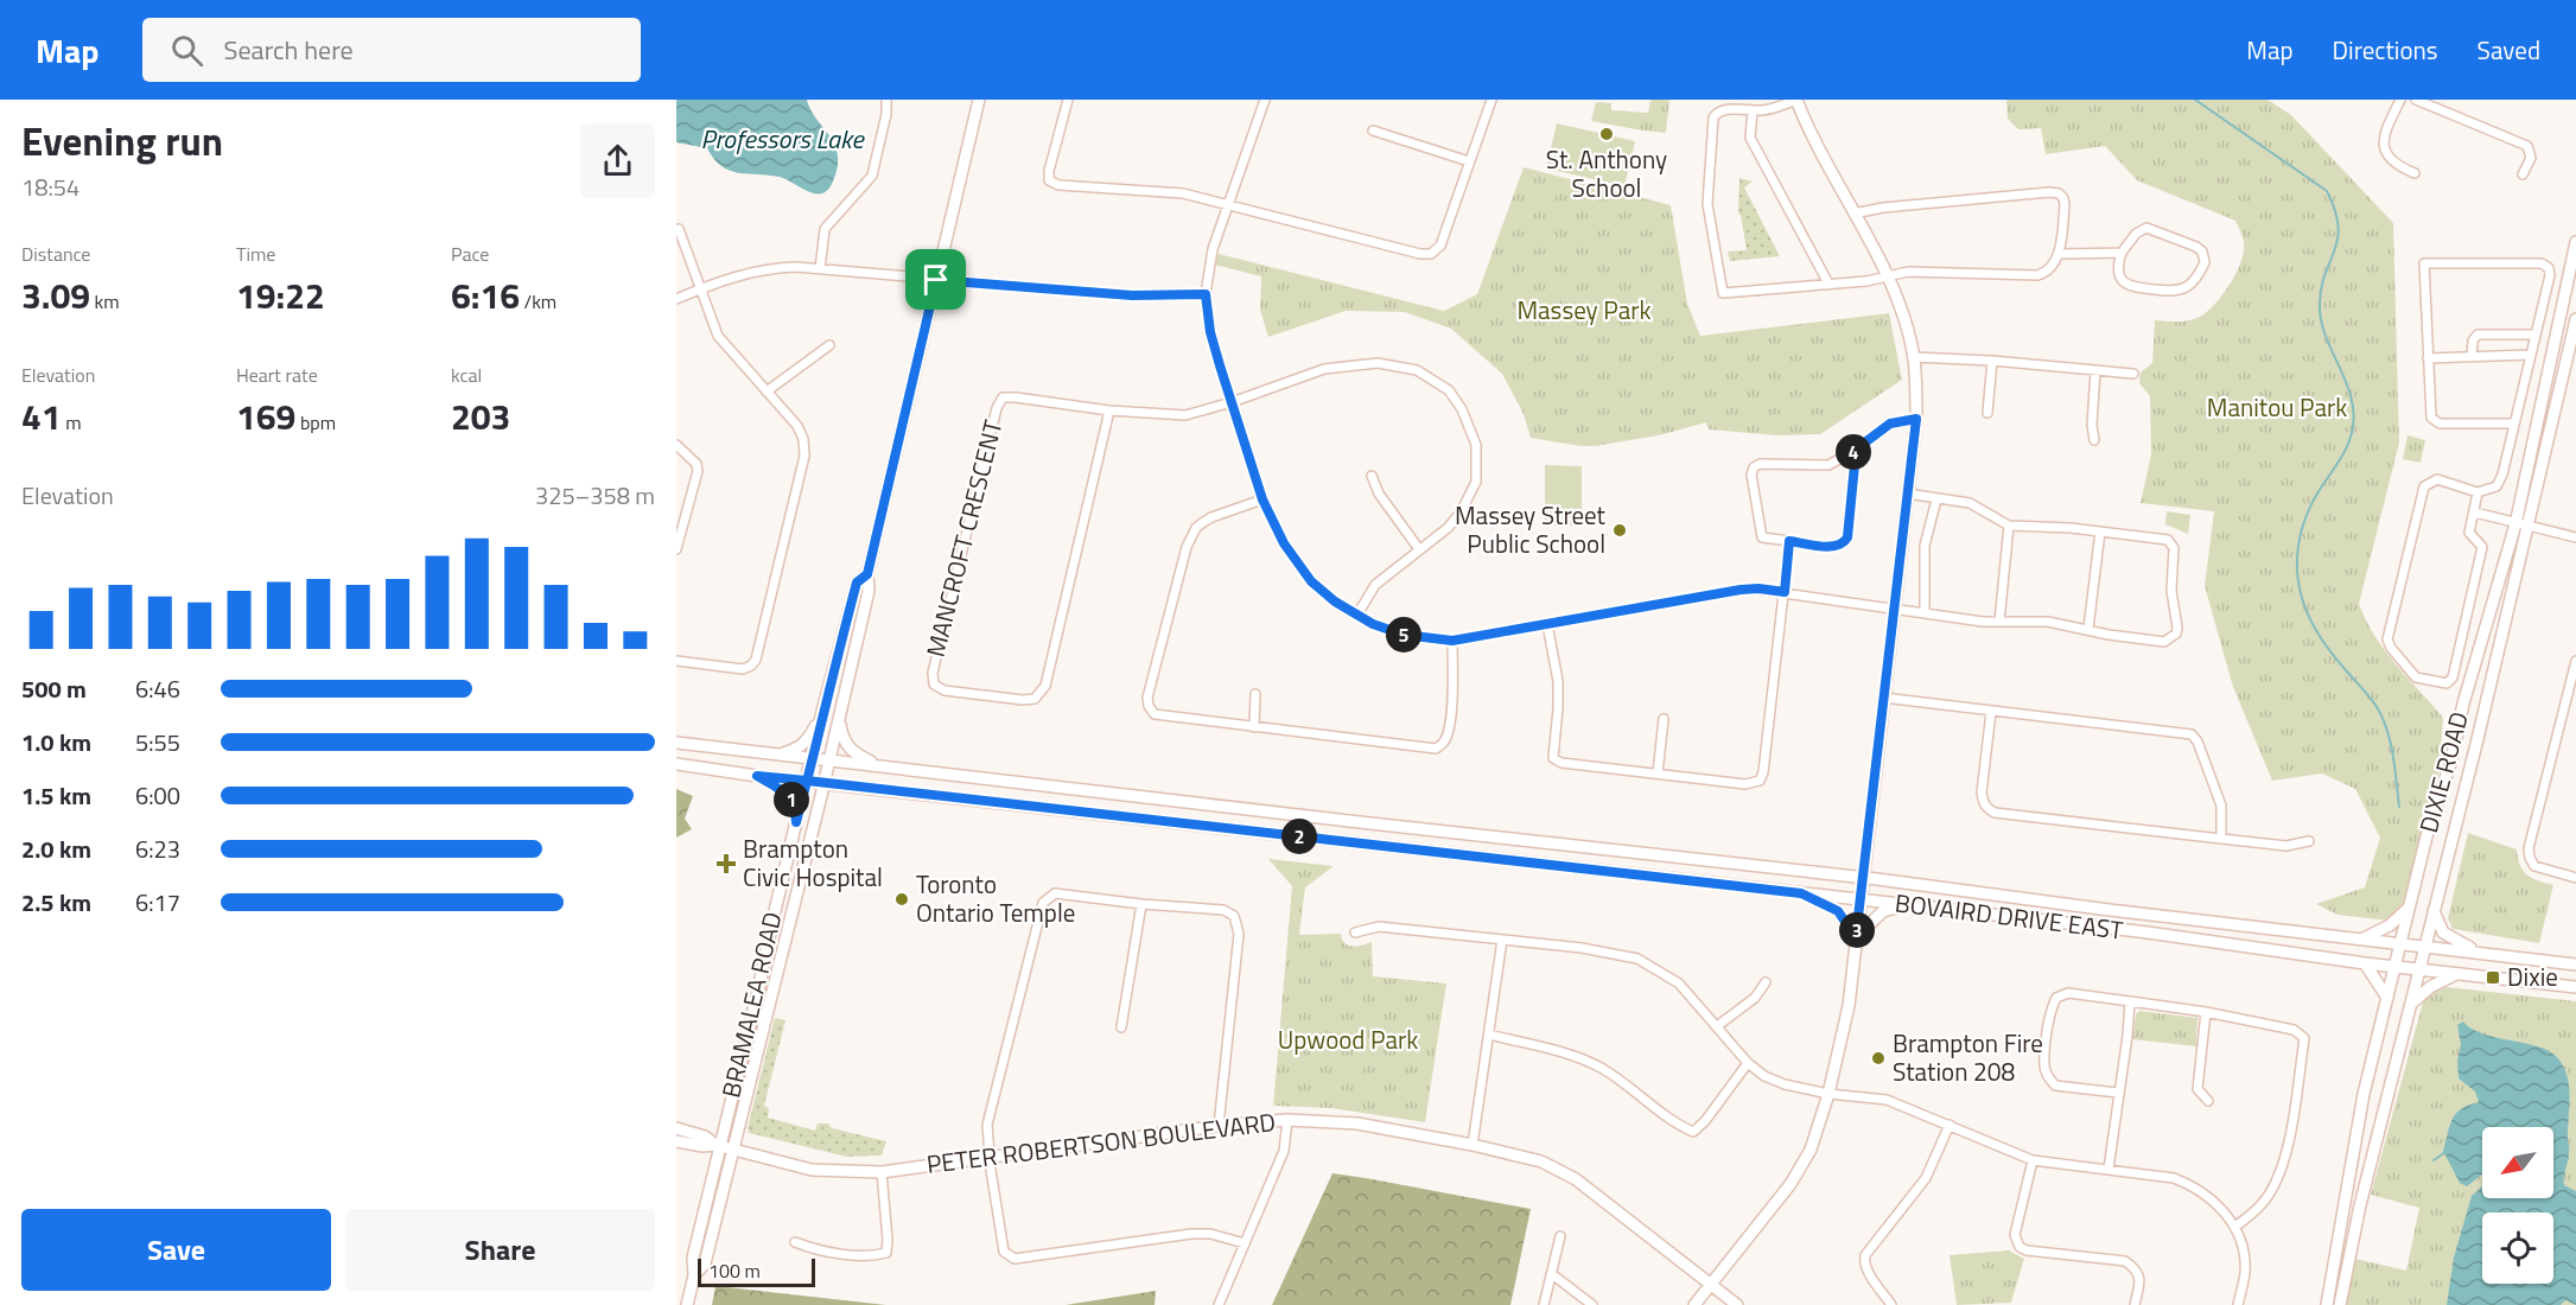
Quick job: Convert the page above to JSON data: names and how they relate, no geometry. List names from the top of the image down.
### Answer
{
  "streets": {
    "main road": [
      "DIXIE ROAD",
      "BOVAIRD DRIVE EAST",
      "BRAMALEA ROAD",
      "PETER ROBERTSON BOULEVARD"
    ],
    "street": ["MANCROFT CRESCENT"]
  },
  "crossings": [
    ["DIXIE ROAD", "BOVAIRD DRIVE EAST"],
    ["BOVAIRD DRIVE EAST", "BRAMALEA ROAD"],
    ["BRAMALEA ROAD", "PETER ROBERTSON BOULEVARD"]
  ],
  "water": ["Professors Lake"],
  "parks": ["Massey Park", "Manitou Park", "Upwood Park"],
  "places": {
    "other": [
      "St. Anthony School",
      "Massey Street Public School",
      "Toronto Ontario Temple",
      "Brampton Fire Station 208"
    ],
    "health": ["Brampton Civic Hospital"],
    "transit": ["Dixie"]
  },
  "scale_bar": "100 m",
  "north": "bottom left",
  "page": {
    "header": "Map",
    "search": "Search here",
    "nav": ["Map", "Directions", "Saved"],
    "heading": ["Evening run", "18:54"],
    "stats": [
      ["Distance", "3.09 km"],
      ["Time", "19:22"],
      ["Pace", "6:16 /km"],
      ["Elevation", "41 m"],
      ["Heart rate", "169 bpm"],
      ["kcal", "203"]
    ],
    "pins": [
      "4",
      "5",
      "1",
      "2",
      "3"
    ],
    "chart": ["Elevation", "325–358 m"],
    "list": [
      {
        "name": "500 m",
        "note": "6:46"
      },
      {
        "name": "1.0 km",
        "note": "5:55"
      },
      {
        "name": "1.5 km",
        "note": "6:00"
      },
      {
        "name": "2.0 km",
        "note": "6:23"
      },
      {
        "name": "2.5 km",
        "note": "6:17"
      }
    ],
    "buttons": ["Save", "Share"],
    "scale": "100 m"
  }
}
